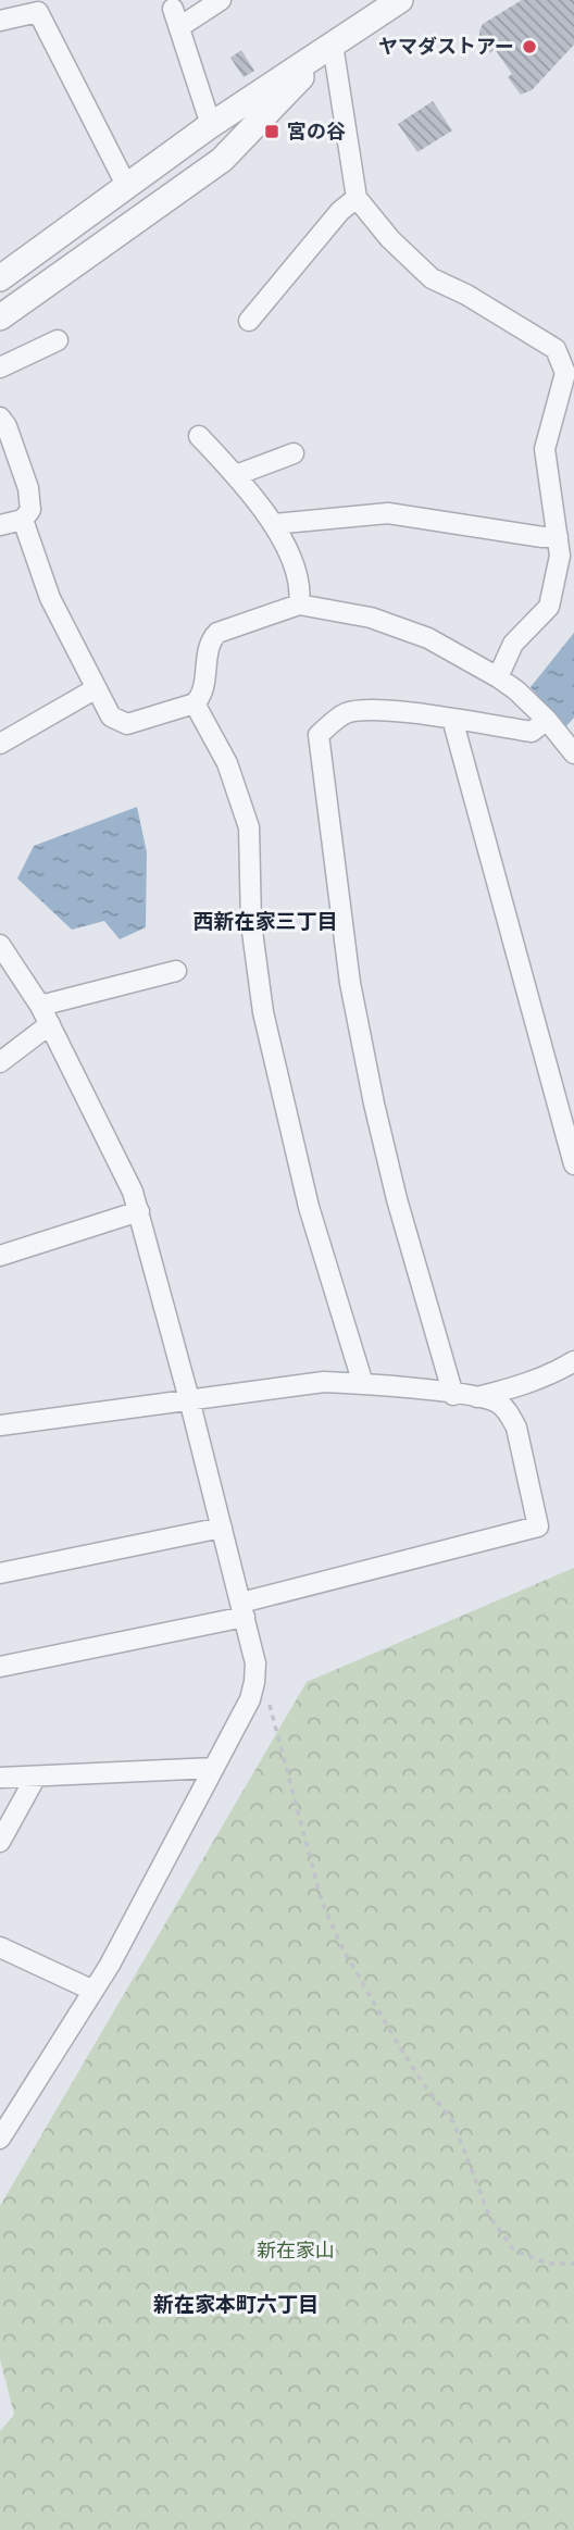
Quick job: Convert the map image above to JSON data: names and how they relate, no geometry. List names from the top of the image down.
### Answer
{
  "districts": ["西新在家三丁目", "新在家本町六丁目"],
  "parks": ["新在家山"],
  "places": {
    "other": ["ヤマダストアー"],
    "transit": ["宮の谷"]
  }
}
